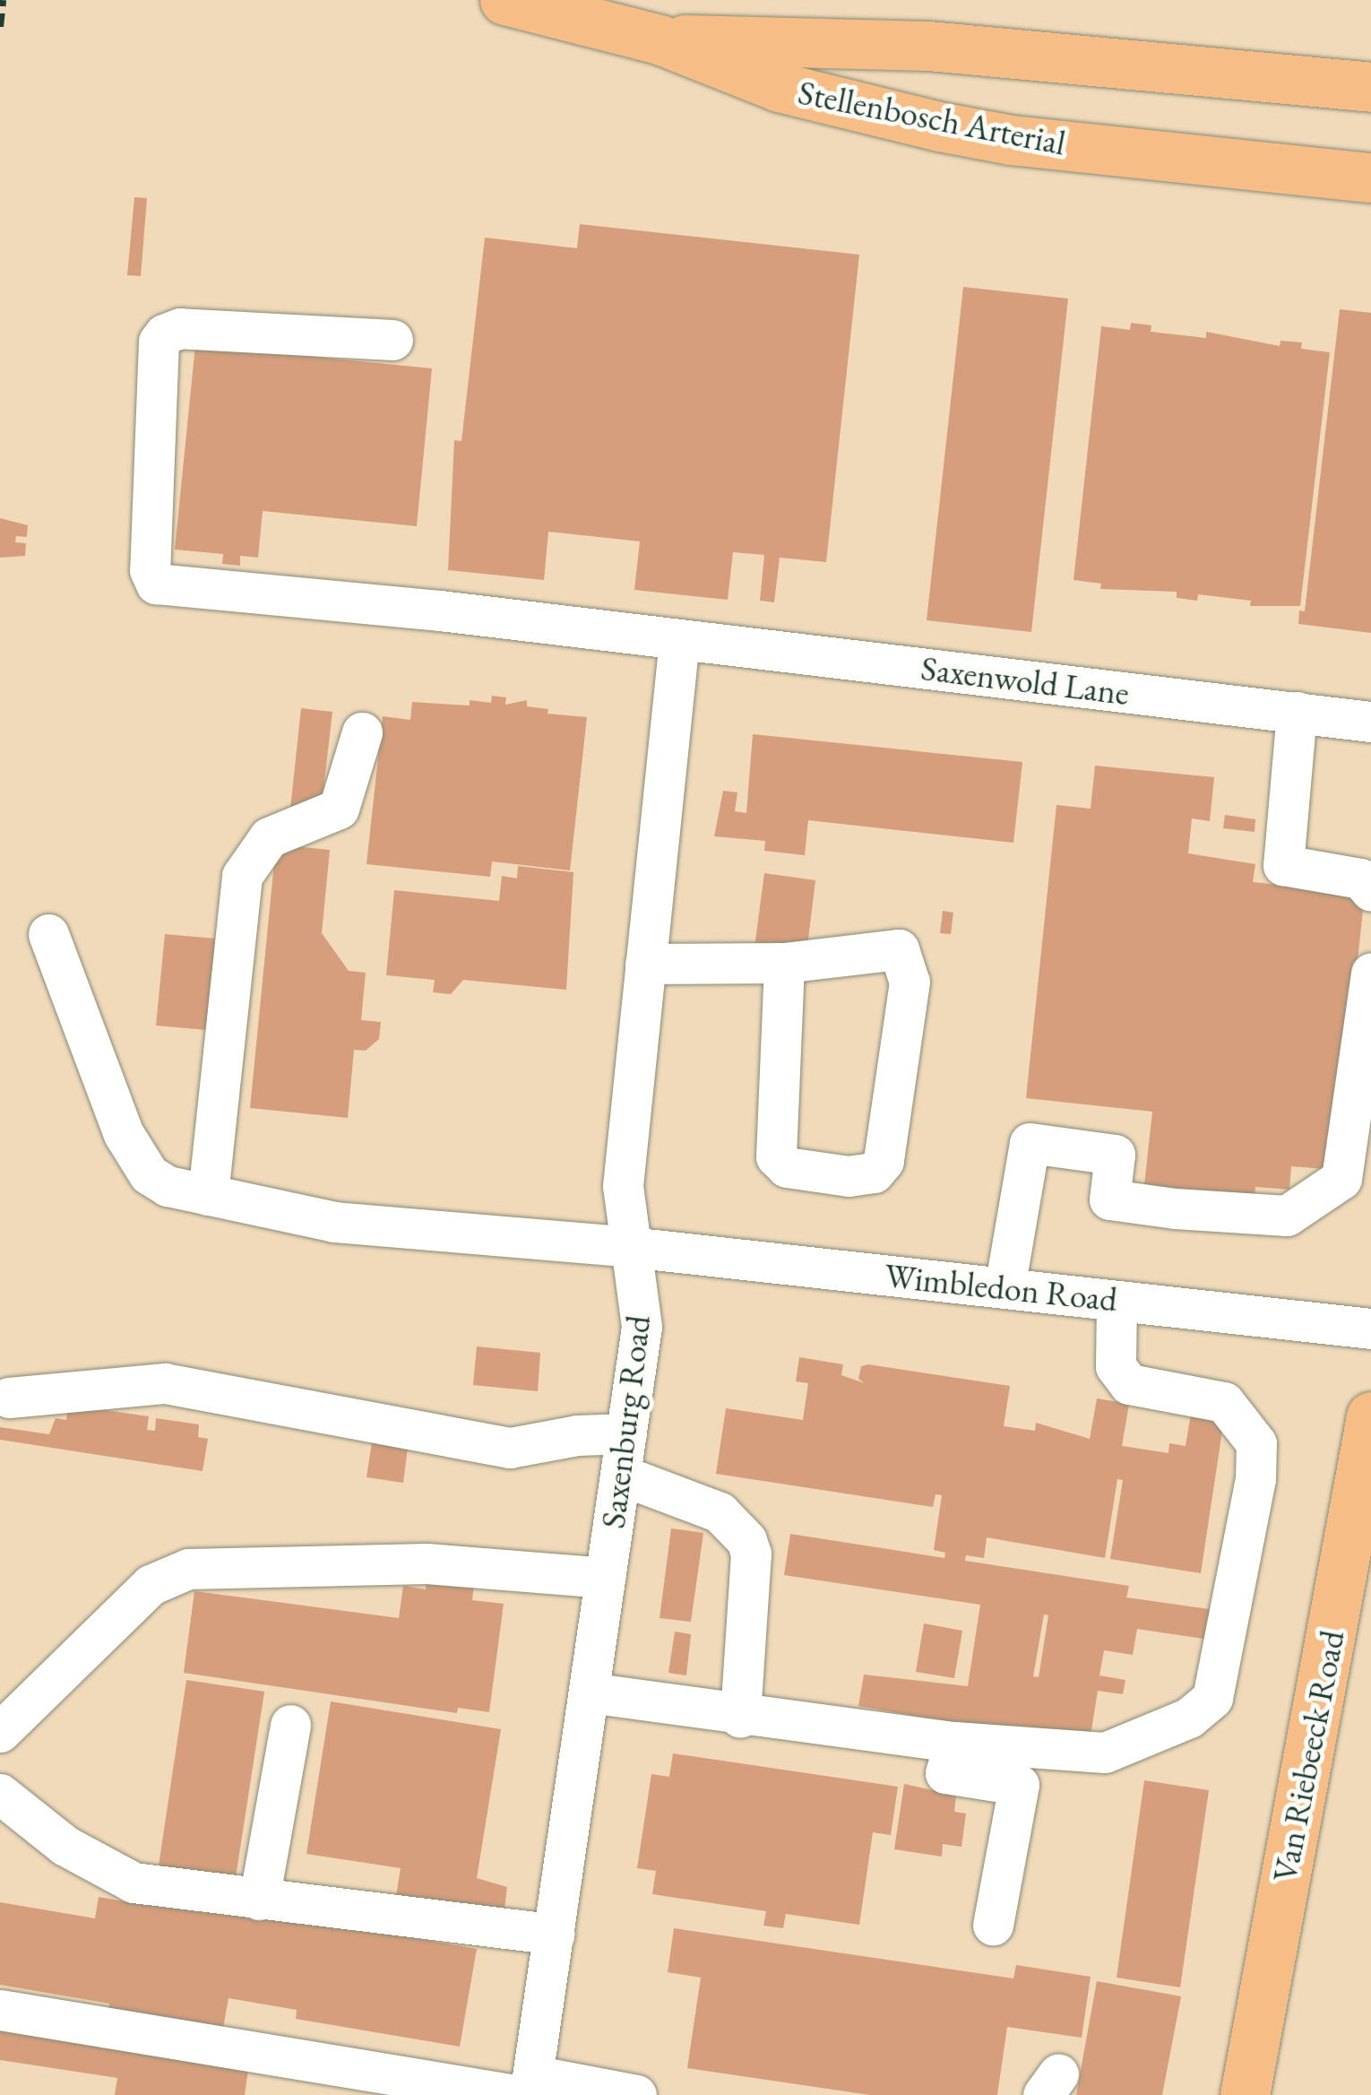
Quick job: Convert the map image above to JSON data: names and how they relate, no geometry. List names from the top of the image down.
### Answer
{
  "streets": {
    "main road": ["Stellenbosch Arterial", "Van Riebeeck Road"],
    "street": ["Saxenwold Lane", "Wimbledon Road", "Saxenburg Road"]
  },
  "crossings": [
    ["Saxenwold Lane", "Saxenburg Road"],
    ["Wimbledon Road", "Saxenburg Road"]
  ]
}
